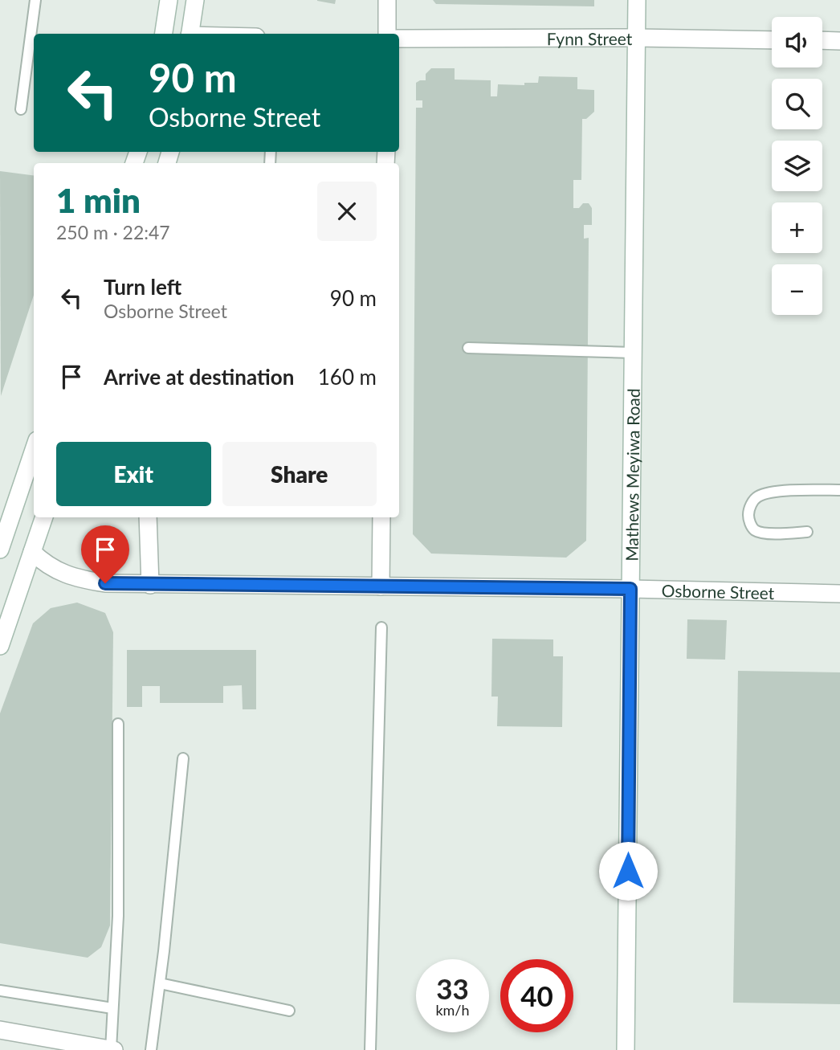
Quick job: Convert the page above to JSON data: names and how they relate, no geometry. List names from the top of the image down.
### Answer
{
  "streets": {
    "street": ["Fynn Street", "Mathews Meyiwa Road", "Osborne Street"]
  },
  "crossings": [
    ["Fynn Street", "Mathews Meyiwa Road"],
    ["Mathews Meyiwa Road", "Osborne Street"]
  ],
  "page": {
    "map_buttons": ["+", "−"],
    "turn": ["90 m", "Osborne Street"],
    "heading": ["1 min", "250 m · 22:47"],
    "list": [
      {
        "name": "Turn left",
        "note": "Osborne Street",
        "value": "90 m"
      },
      {
        "name": "Arrive at destination",
        "value": "160 m"
      }
    ],
    "buttons": ["Exit", "Share"],
    "speed": "33 km/h",
    "limit": "40"
  }
}
